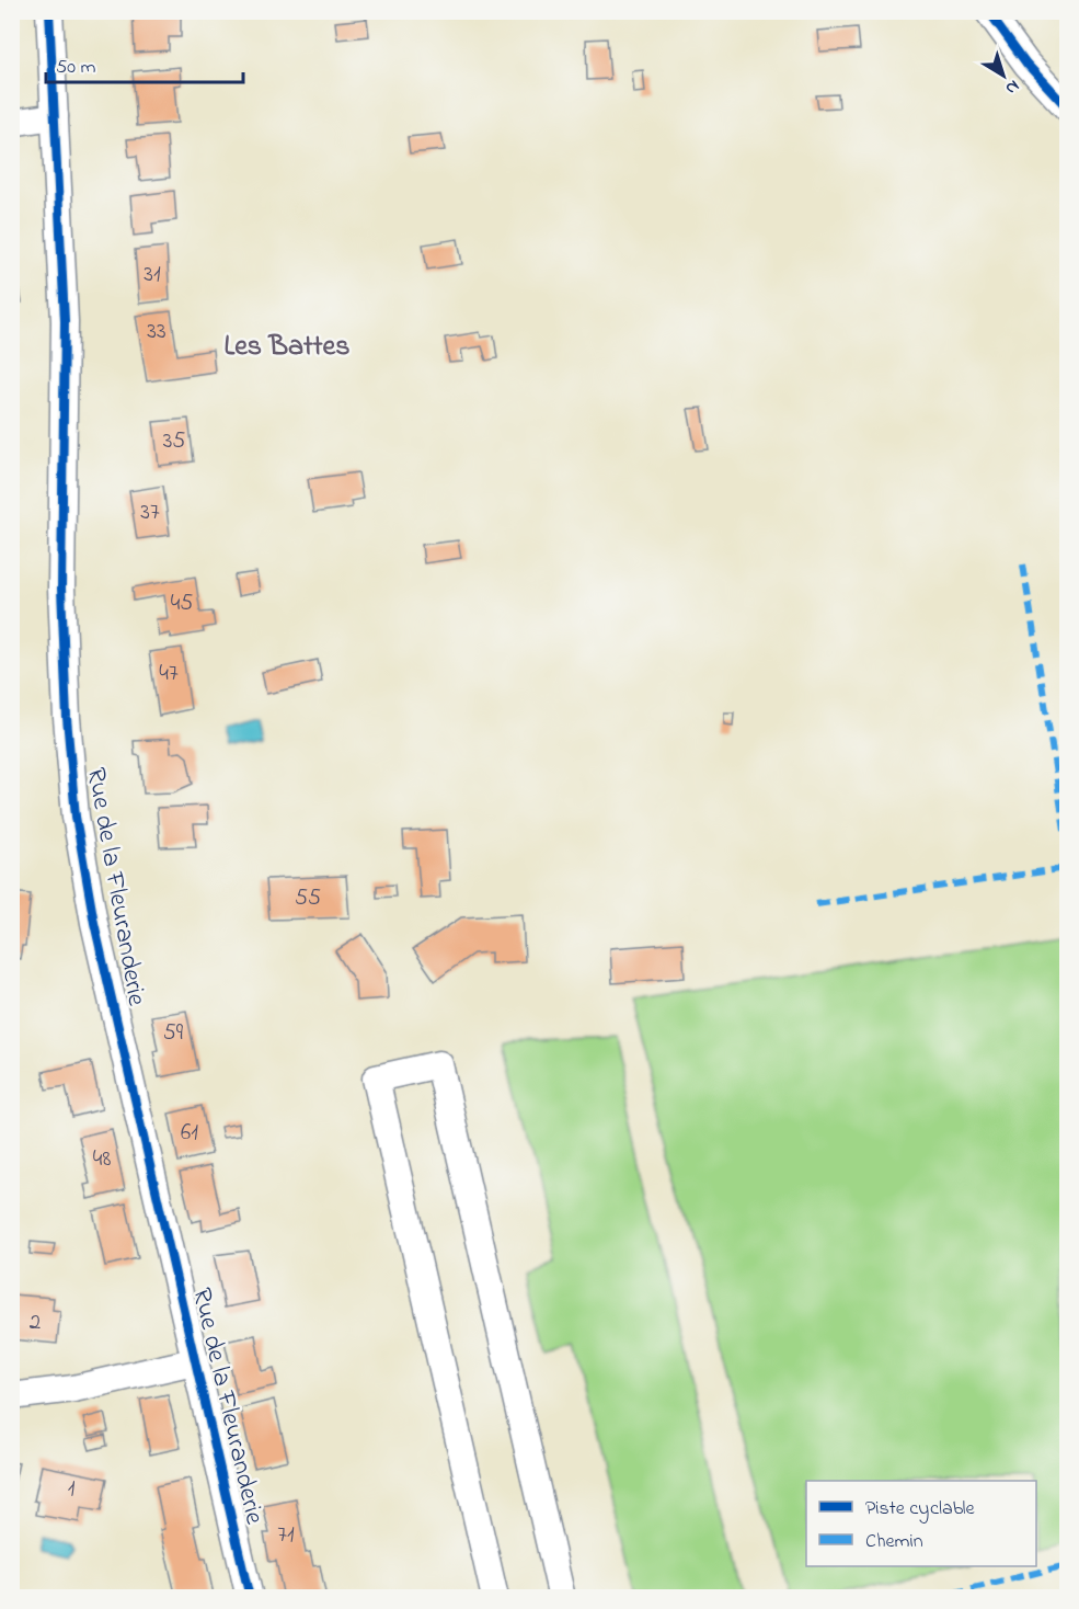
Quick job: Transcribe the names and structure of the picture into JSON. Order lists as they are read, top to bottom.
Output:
{
  "streets": {
    "street": ["Rue de la Fleuranderie"]
  },
  "districts": ["Les Battes"],
  "house_numbers": [
    "31",
    "33",
    "35",
    "37",
    "45",
    "47",
    "55",
    "59",
    "61",
    "48",
    "2",
    "1",
    "71"
  ],
  "legend": ["Piste cyclable", "Chemin"],
  "scale_bar": "50 m",
  "north": "bottom right"
}
